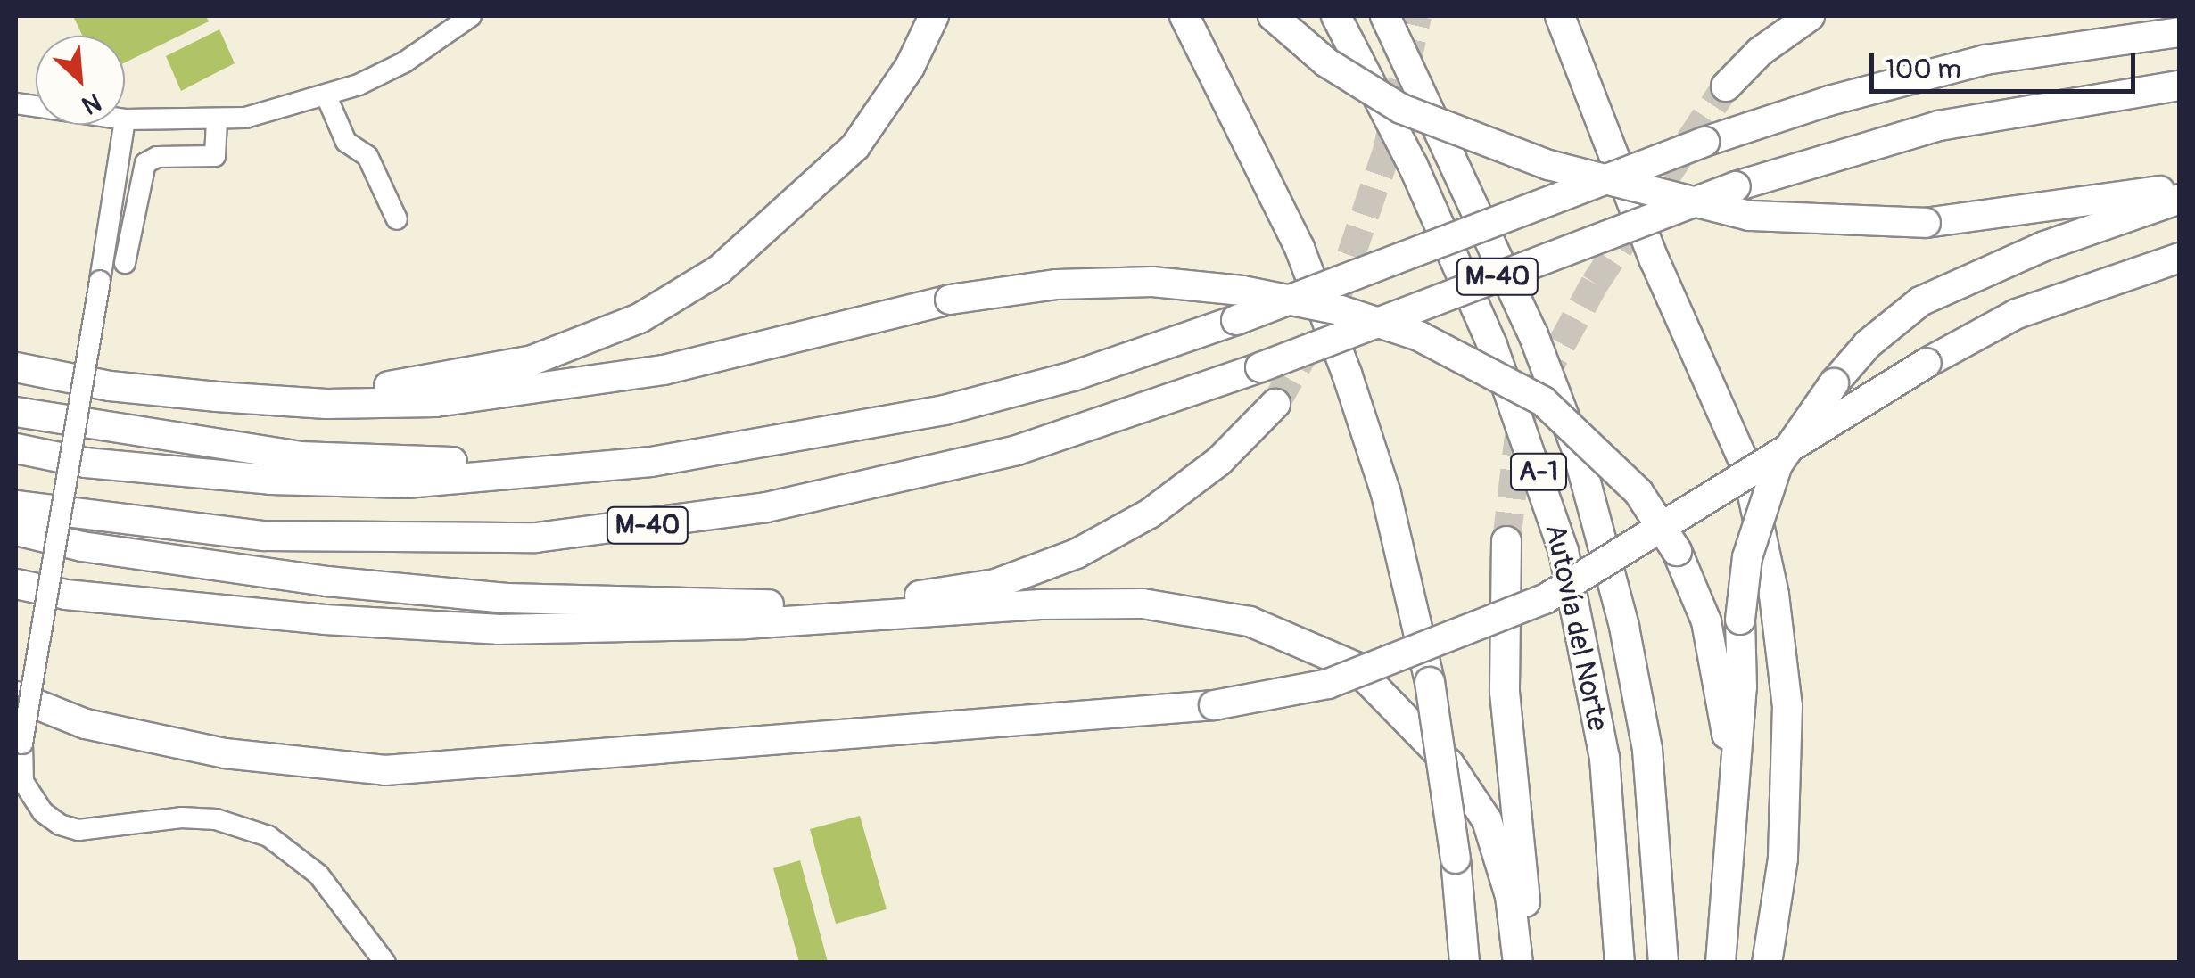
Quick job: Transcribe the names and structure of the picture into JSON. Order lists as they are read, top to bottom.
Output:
{
  "streets": {
    "highway": ["M-40", "A-1", "Autovía del Norte"]
  },
  "scale_bar": "100 m",
  "north": "bottom right"
}
